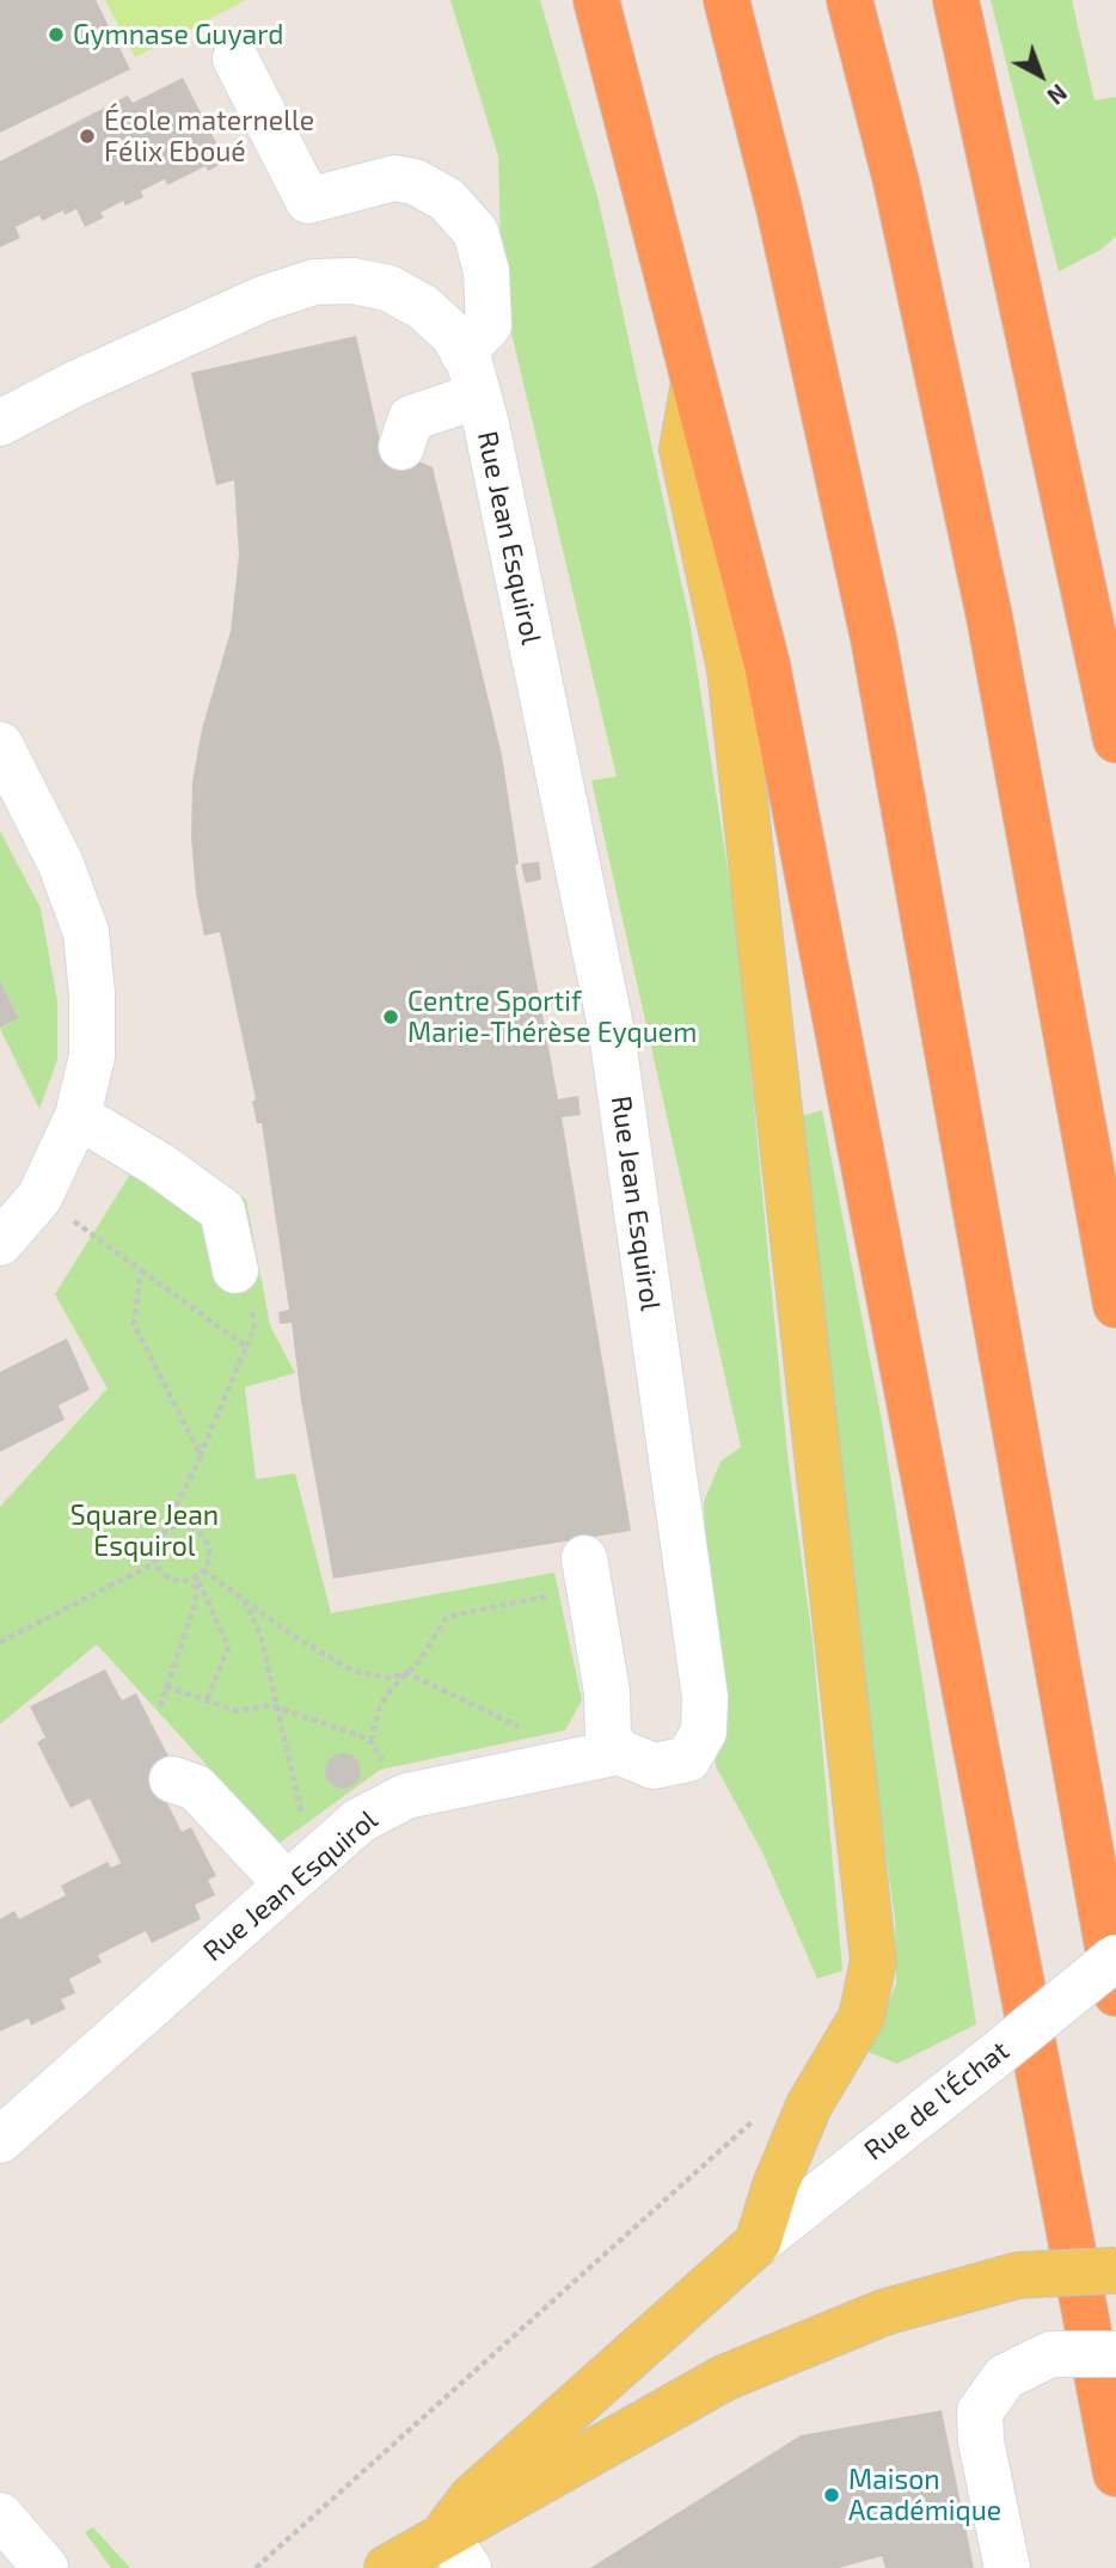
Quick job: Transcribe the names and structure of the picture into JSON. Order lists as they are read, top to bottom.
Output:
{
  "streets": {
    "street": ["Rue Jean Esquirol", "Rue de l'Échat"]
  },
  "parks": ["Square Jean Esquirol"],
  "places": [
    "Gymnase Guyard",
    "École maternelle Félix Eboué",
    "Centre Sportif Marie-Thérèse Eyquem",
    "Maison Académique"
  ],
  "north": "bottom right"
}
